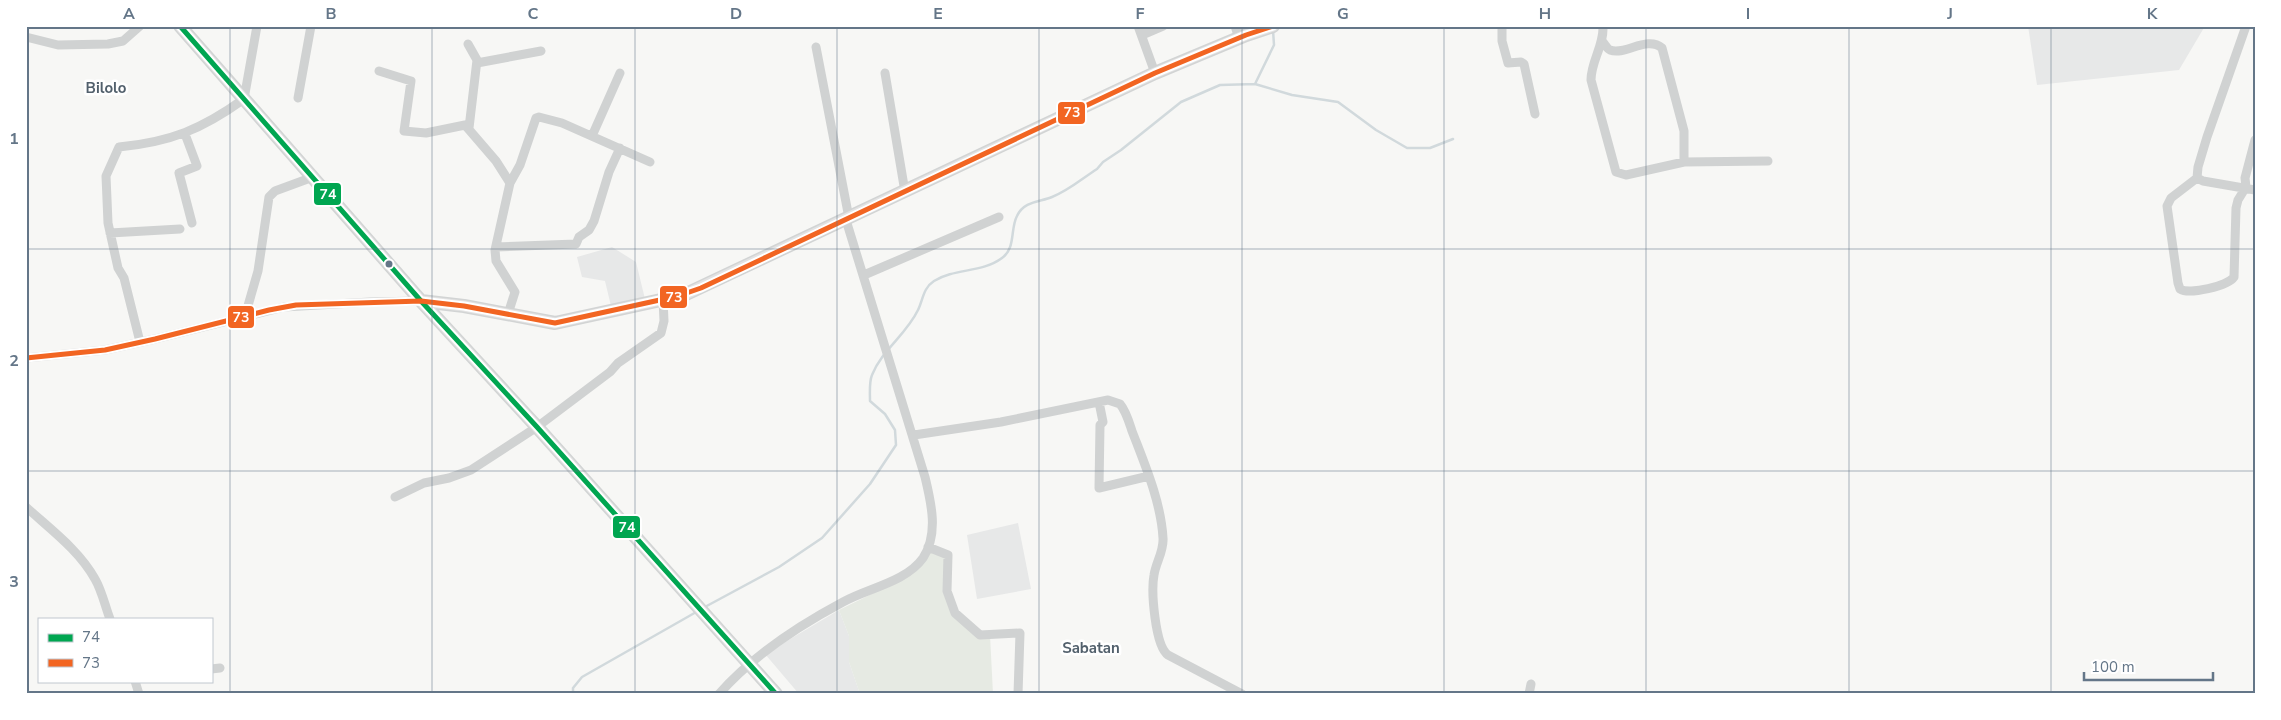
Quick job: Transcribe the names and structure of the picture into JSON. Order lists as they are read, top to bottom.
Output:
{
  "districts": ["Bilolo", "Sabatan"],
  "lines": ["transit line 74", "transit line 73"],
  "legend": ["74", "73"],
  "scale_bar": "100 m",
  "grid": {
    "columns": [
      "A",
      "B",
      "C",
      "D",
      "E",
      "F",
      "G",
      "H",
      "I",
      "J",
      "K"
    ],
    "rows": ["1", "2", "3"]
  }
}
